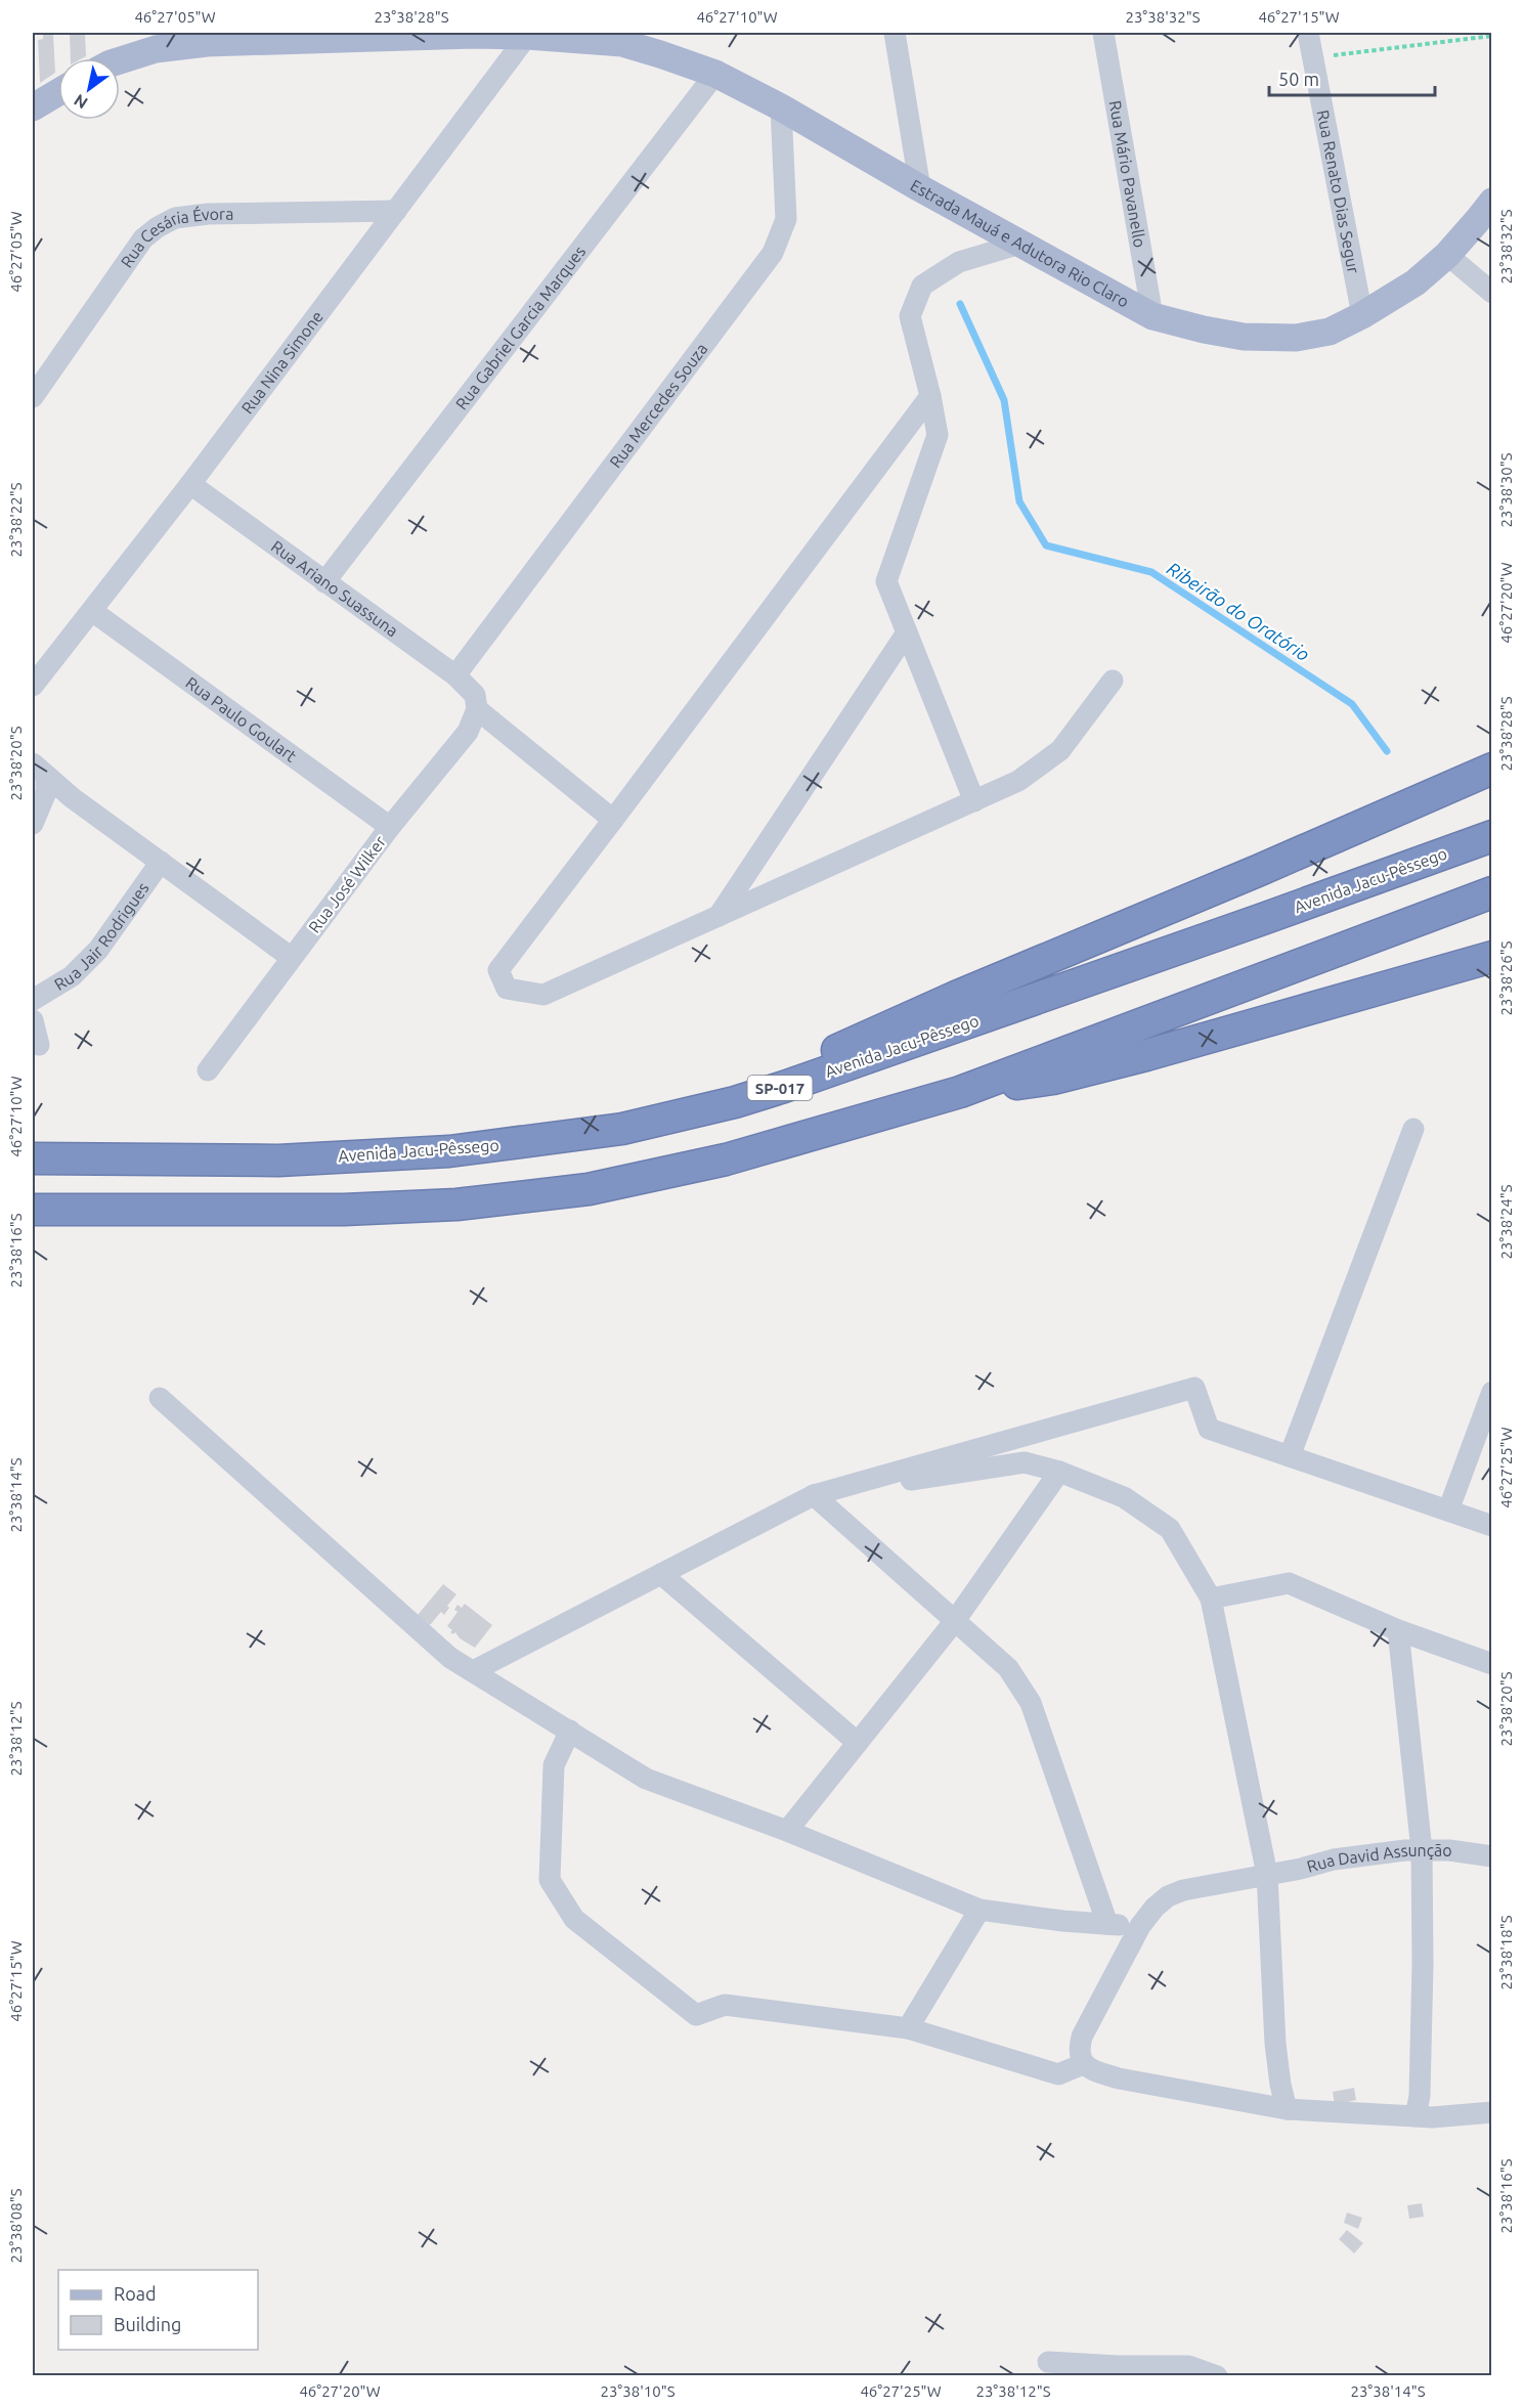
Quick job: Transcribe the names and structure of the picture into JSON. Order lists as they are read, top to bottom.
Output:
{
  "streets": {
    "highway": ["Avenida Jacu-Pêssego", "SP-017"],
    "main road": ["Estrada Mauá e Adutora Rio Claro"],
    "street": [
      "Rua Mário Pavanello",
      "Rua Renato Dias Segur",
      "Rua Cesária Évora",
      "Rua Gabriel Garcia Marques",
      "Rua Nina Simone",
      "Rua Mercedes Souza",
      "Rua Ariano Suassuna",
      "Rua Paulo Goulart",
      "Rua José Wilker",
      "Rua Jair Rodrigues",
      "Rua David Assunção"
    ]
  },
  "crossings": [
    ["Rua Mário Pavanello", "Estrada Mauá e Adutora Rio Claro"],
    ["Rua Renato Dias Segur", "Estrada Mauá e Adutora Rio Claro"],
    ["Rua Cesária Évora", "Rua Nina Simone"],
    ["Estrada Mauá e Adutora Rio Claro", "Rua Gabriel Garcia Marques"],
    ["Estrada Mauá e Adutora Rio Claro", "Rua Nina Simone"],
    ["Estrada Mauá e Adutora Rio Claro", "Rua Mercedes Souza"],
    ["Rua Gabriel Garcia Marques", "Rua Ariano Suassuna"],
    ["Rua Nina Simone", "Rua Ariano Suassuna"],
    ["Rua Nina Simone", "Rua Paulo Goulart"],
    ["Rua Mercedes Souza", "Rua Ariano Suassuna"],
    ["Rua Ariano Suassuna", "Rua José Wilker"],
    ["Rua Paulo Goulart", "Rua José Wilker"]
  ],
  "water": ["Ribeirão do Oratório"],
  "legend": ["Road", "Building"],
  "scale_bar": "50 m",
  "north": "bottom left",
  "coordinates": [
    "46°27'05\"W",
    "23°38'28\"S",
    "46°27'10\"W",
    "23°38'32\"S",
    "46°27'15\"W",
    "23°38'30\"S",
    "23°38'22\"S",
    "46°27'20\"W",
    "23°38'20\"S",
    "23°38'26\"S",
    "23°38'24\"S",
    "23°38'16\"S",
    "46°27'25\"W",
    "23°38'14\"S",
    "23°38'12\"S",
    "23°38'18\"S",
    "23°38'08\"S",
    "23°38'10\"S"
  ]
}
